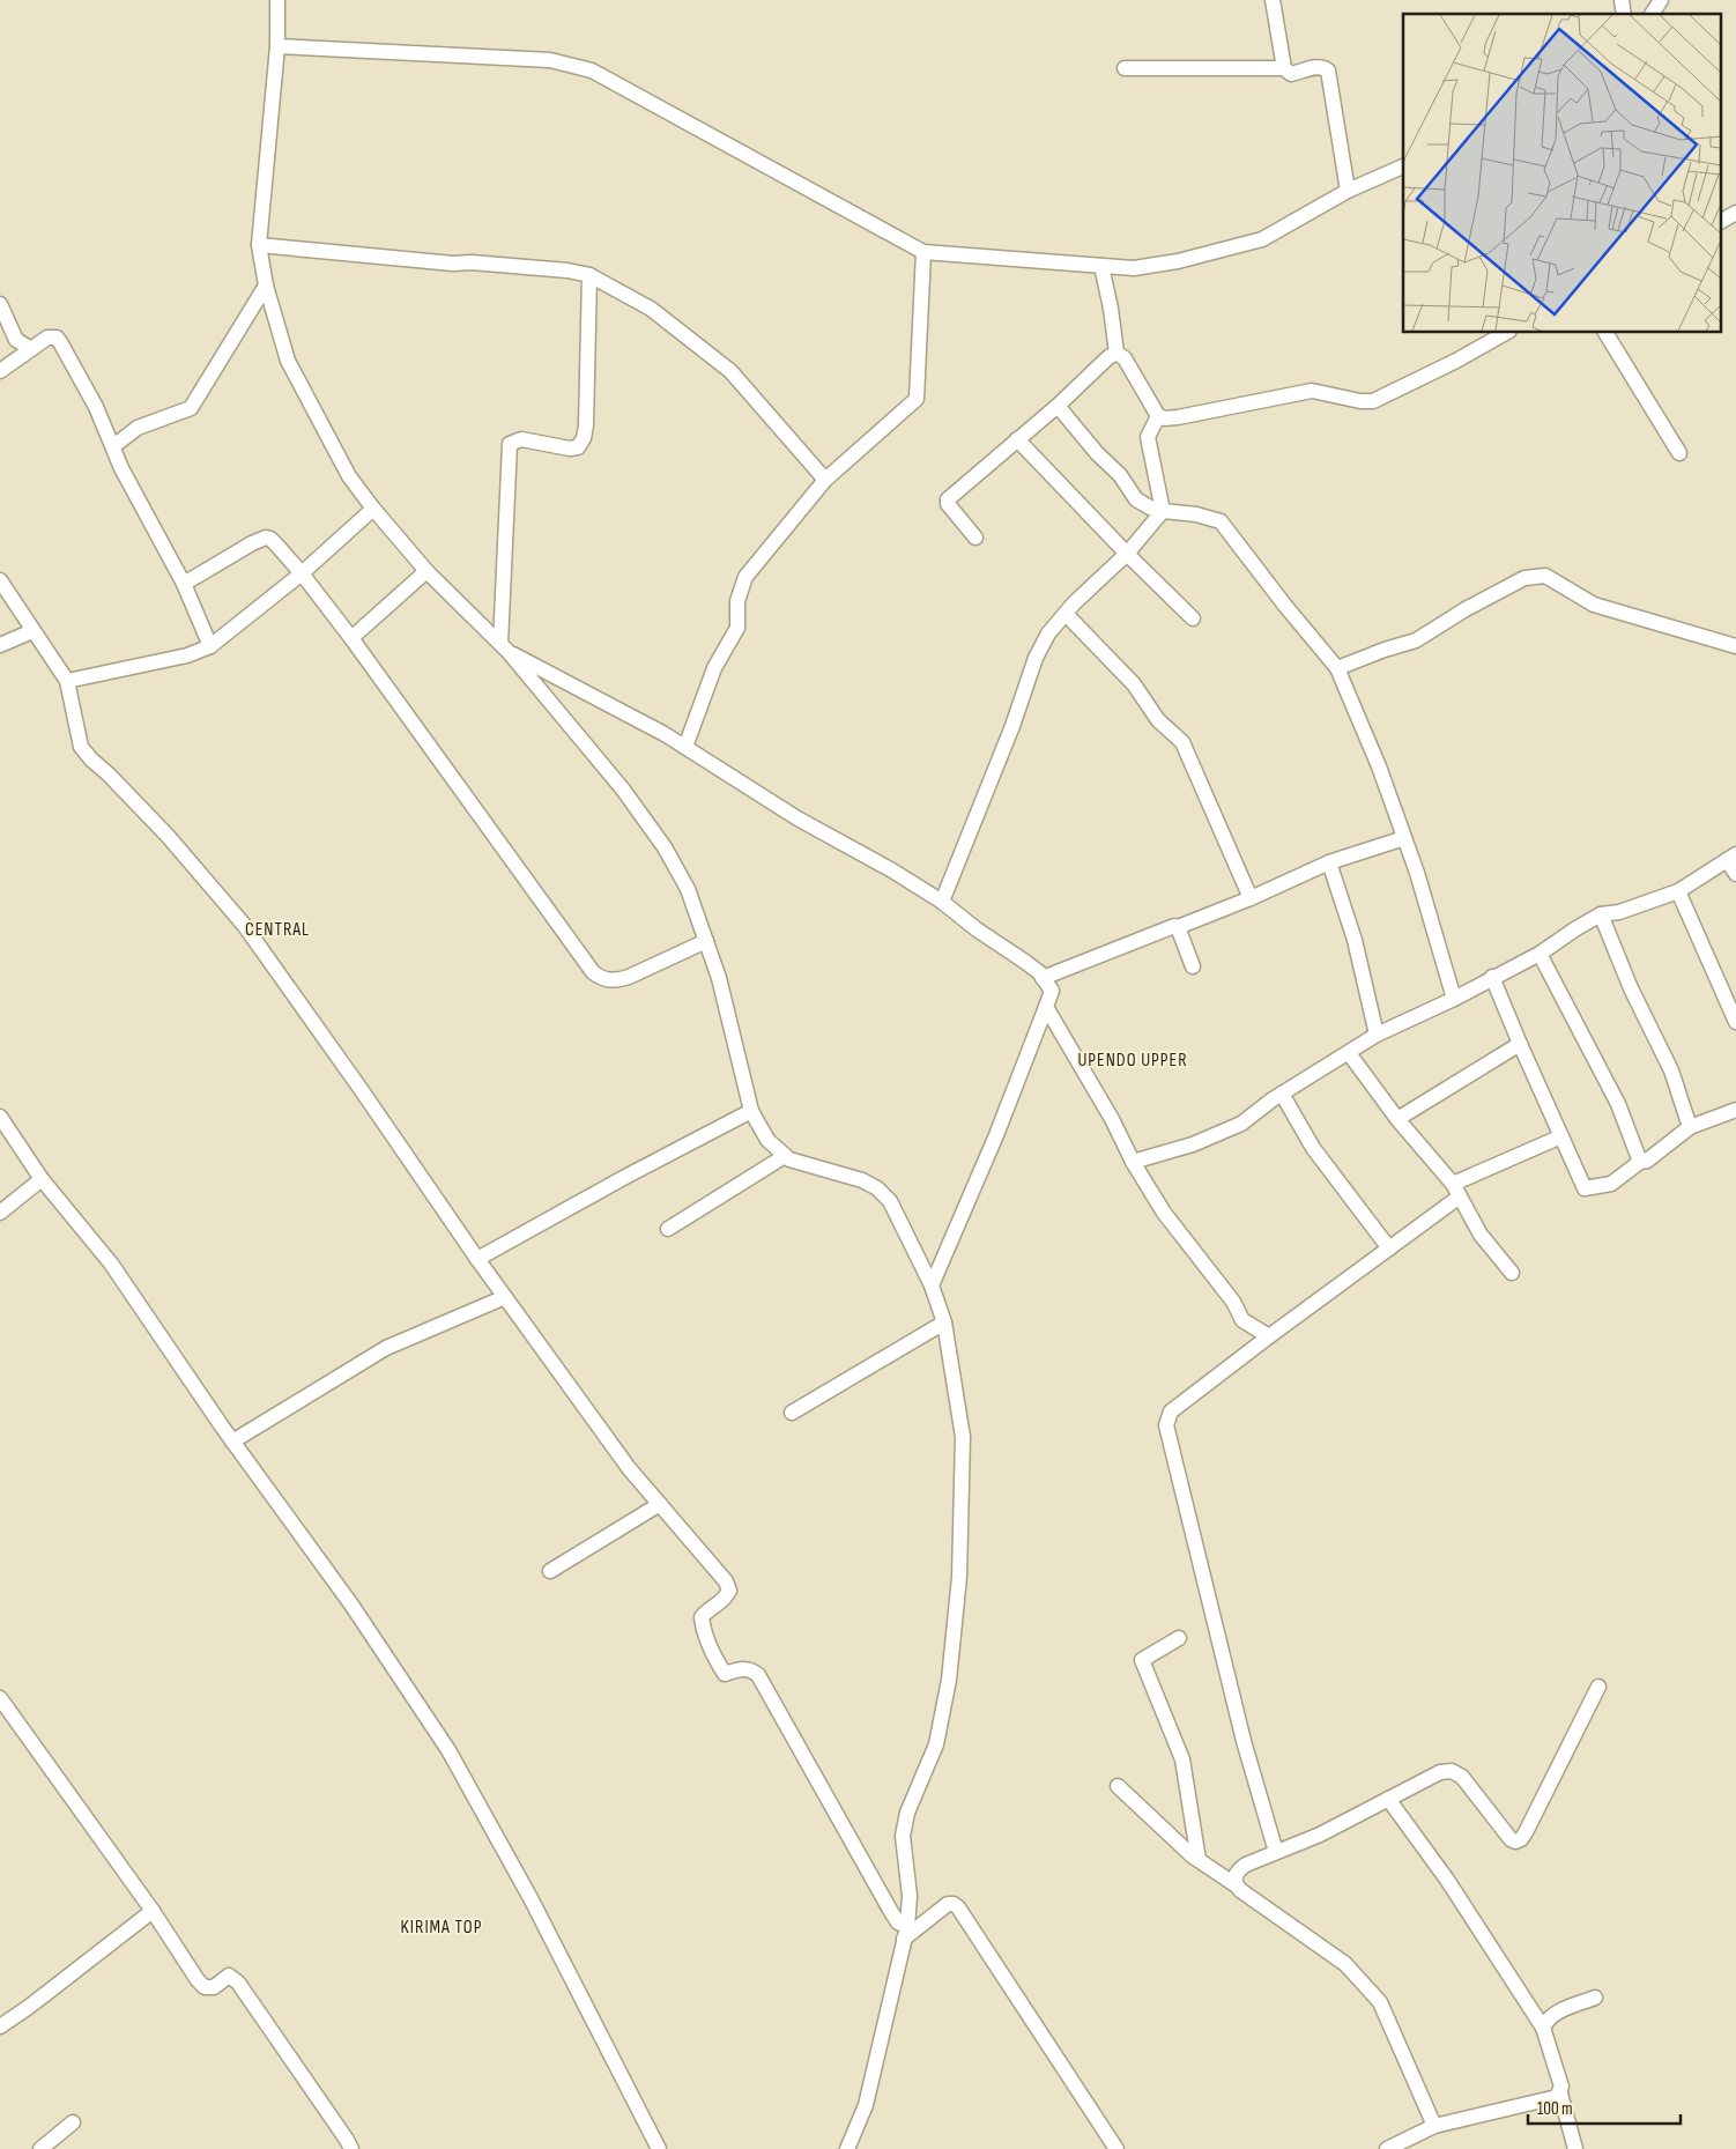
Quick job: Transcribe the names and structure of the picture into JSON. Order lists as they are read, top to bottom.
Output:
{
  "districts": ["CENTRAL", "UPENDO UPPER", "KIRIMA TOP"],
  "scale_bar": "100 m"
}
